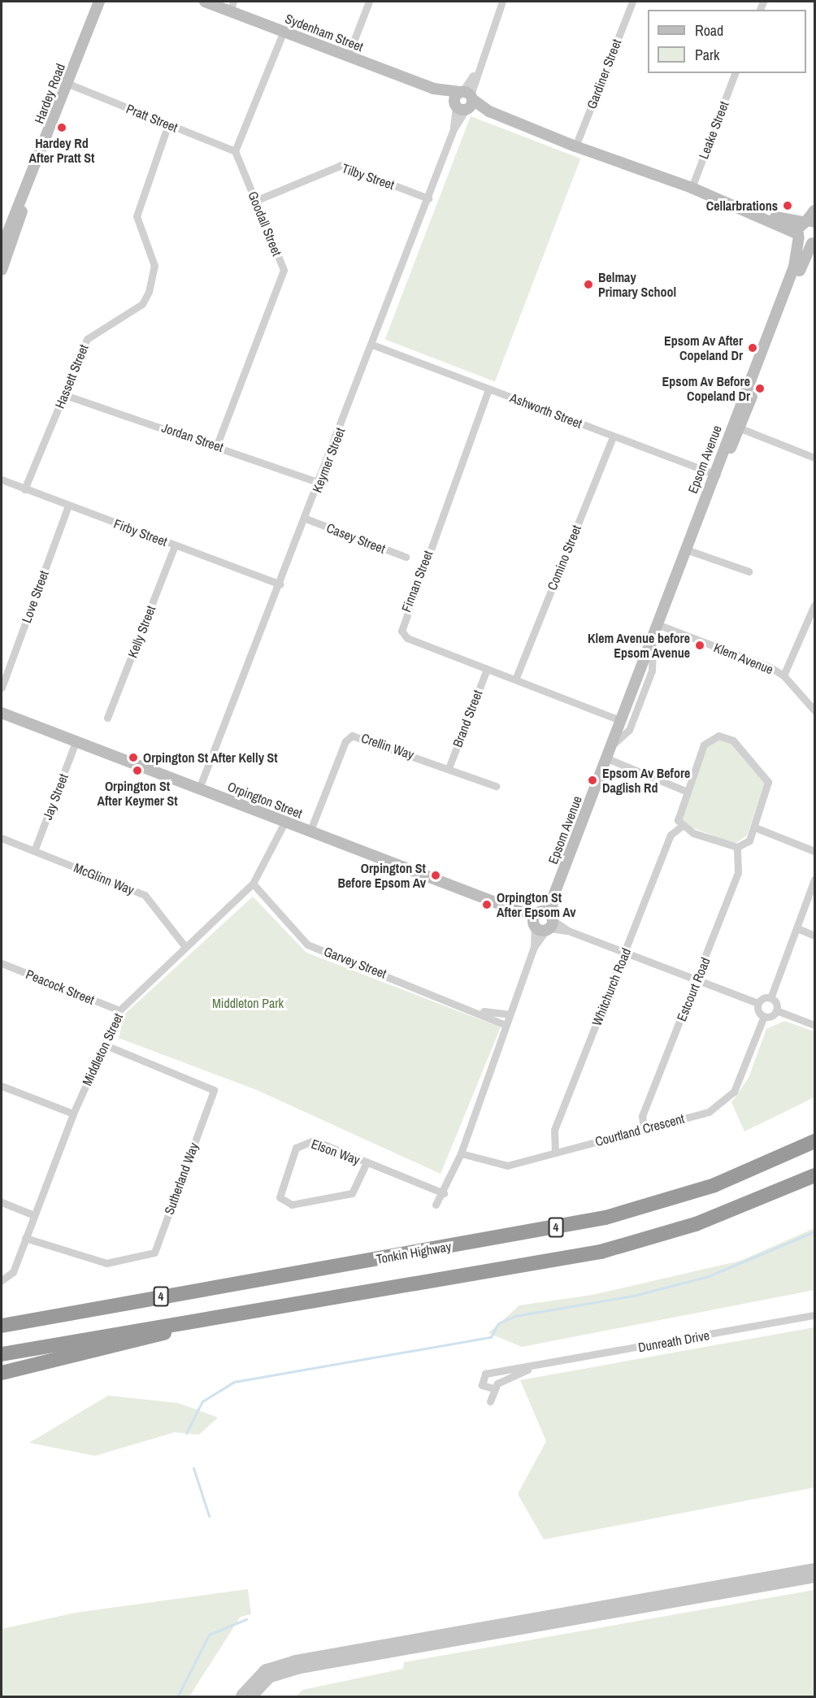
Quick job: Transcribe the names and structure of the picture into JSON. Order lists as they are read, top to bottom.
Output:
{
  "streets": {
    "highway": ["4", "Tonkin Highway"],
    "street": [
      "Sydenham Street",
      "Gardiner Street",
      "Hardey Road",
      "Pratt Street",
      "Leake Street",
      "Tilby Street",
      "Goodall Street",
      "Hassett Street",
      "Ashworth Street",
      "Jordan Street",
      "Epsom Avenue",
      "Keymer Street",
      "Firby Street",
      "Casey Street",
      "Comino Street",
      "Finnan Street",
      "Love Street",
      "Kelly Street",
      "Klem Avenue",
      "Brand Street",
      "Crellin Way",
      "Jay Street",
      "Orpington Street",
      "McGlinn Way",
      "Garvey Street",
      "Peacock Street",
      "Whitchurch Road",
      "Estcourt Road",
      "Middleton Street",
      "Courtland Crescent",
      "Elson Way",
      "Sutherland Way",
      "Dunreath Drive"
    ]
  },
  "crossings": [
    ["Sydenham Street", "Gardiner Street"],
    ["Sydenham Street", "Leake Street"],
    ["Sydenham Street", "Epsom Avenue"],
    ["Sydenham Street", "Keymer Street"],
    ["Hardey Road", "Pratt Street"],
    ["Pratt Street", "Goodall Street"],
    ["Pratt Street", "Hassett Street"],
    ["Tilby Street", "Goodall Street"],
    ["Tilby Street", "Keymer Street"],
    ["Goodall Street", "Jordan Street"],
    ["Hassett Street", "Jordan Street"],
    ["Hassett Street", "Firby Street"],
    ["Ashworth Street", "Epsom Avenue"],
    ["Ashworth Street", "Keymer Street"],
    ["Ashworth Street", "Comino Street"],
    ["Ashworth Street", "Finnan Street"],
    ["Jordan Street", "Keymer Street"],
    ["Epsom Avenue", "Finnan Street"],
    ["Epsom Avenue", "Klem Avenue"],
    ["Epsom Avenue", "Orpington Street"],
    ["Keymer Street", "Firby Street"],
    ["Keymer Street", "Casey Street"],
    ["Keymer Street", "Orpington Street"],
    ["Firby Street", "Love Street"],
    ["Firby Street", "Kelly Street"],
    ["Comino Street", "Finnan Street"],
    ["Finnan Street", "Brand Street"],
    ["Brand Street", "Crellin Way"],
    ["Crellin Way", "Orpington Street"],
    ["Jay Street", "Orpington Street"],
    ["Jay Street", "McGlinn Way"],
    ["Orpington Street", "Middleton Street"],
    ["McGlinn Way", "Middleton Street"],
    ["Garvey Street", "Middleton Street"],
    ["Peacock Street", "Middleton Street"],
    ["Whitchurch Road", "Estcourt Road"],
    ["Whitchurch Road", "Courtland Crescent"],
    ["Estcourt Road", "Courtland Crescent"],
    ["Middleton Street", "Sutherland Way"]
  ],
  "parks": ["Middleton Park"],
  "places": [
    "Hardey Rd After Pratt St",
    "Cellarbrations",
    "Belmay Primary School",
    "Epsom Av After Copeland Dr",
    "Epsom Av Before Copeland Dr",
    "Klem Avenue before Epsom Avenue",
    "Orpington St After Kelly St",
    "Orpington St After Keymer St",
    "Epsom Av Before Daglish Rd",
    "Orpington St Before Epsom Av",
    "Orpington St After Epsom Av"
  ],
  "legend": ["Road", "Park"]
}
